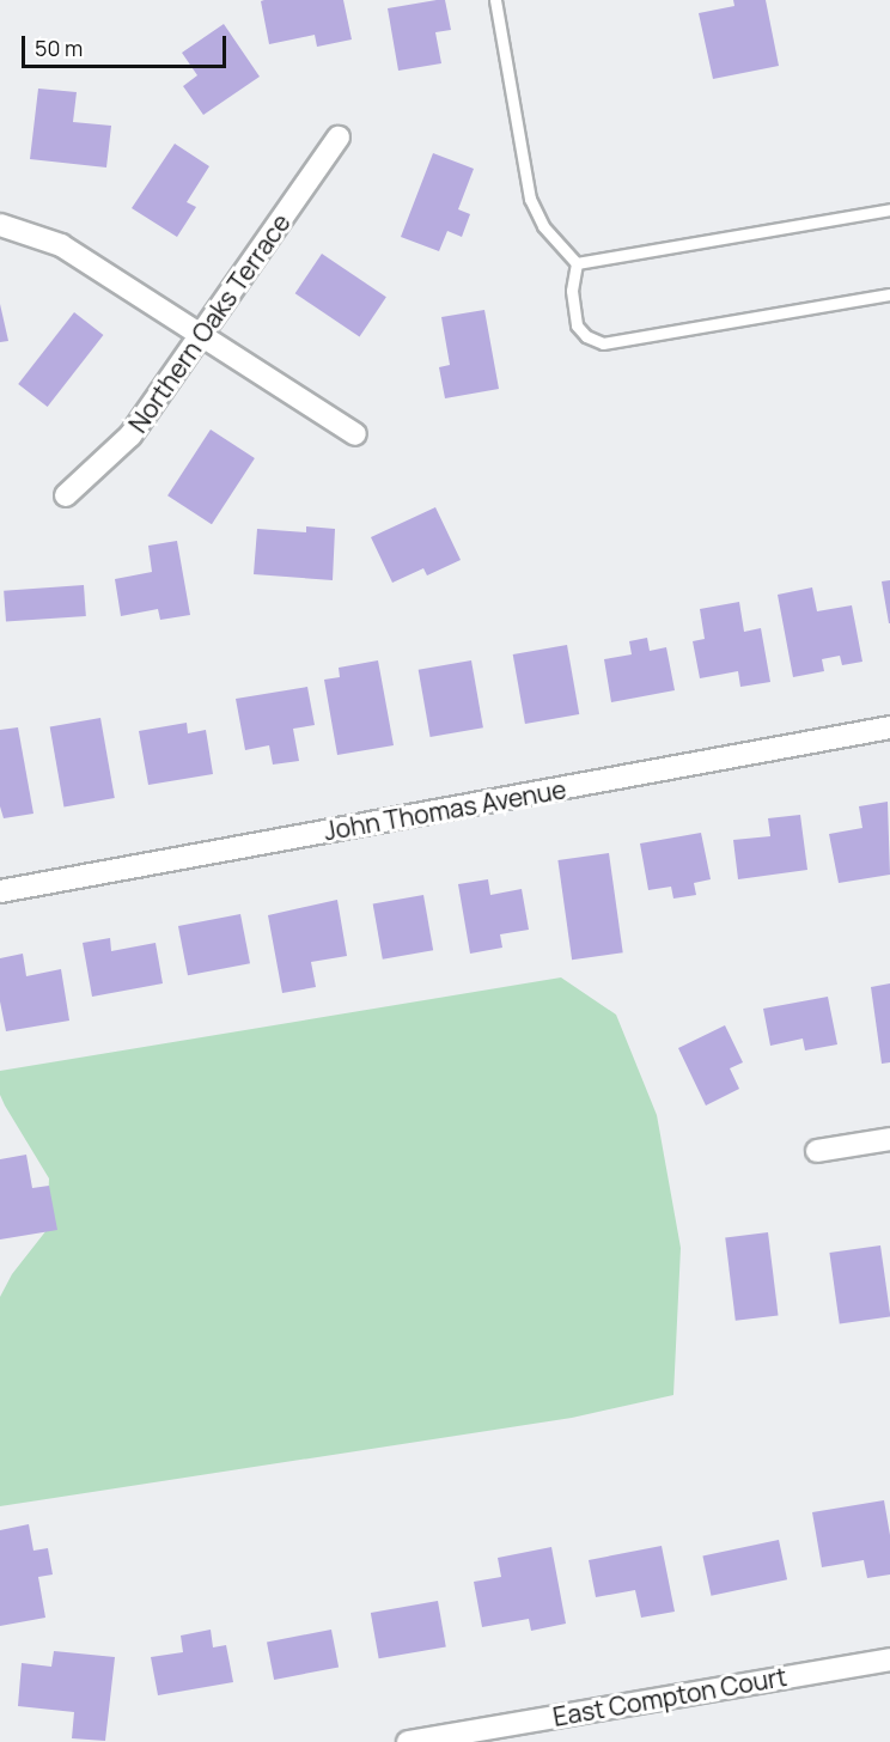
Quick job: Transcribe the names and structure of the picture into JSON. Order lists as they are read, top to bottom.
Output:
{
  "streets": {
    "street": ["Northern Oaks Terrace", "John Thomas Avenue", "East Compton Court"]
  },
  "scale_bar": "50 m"
}
